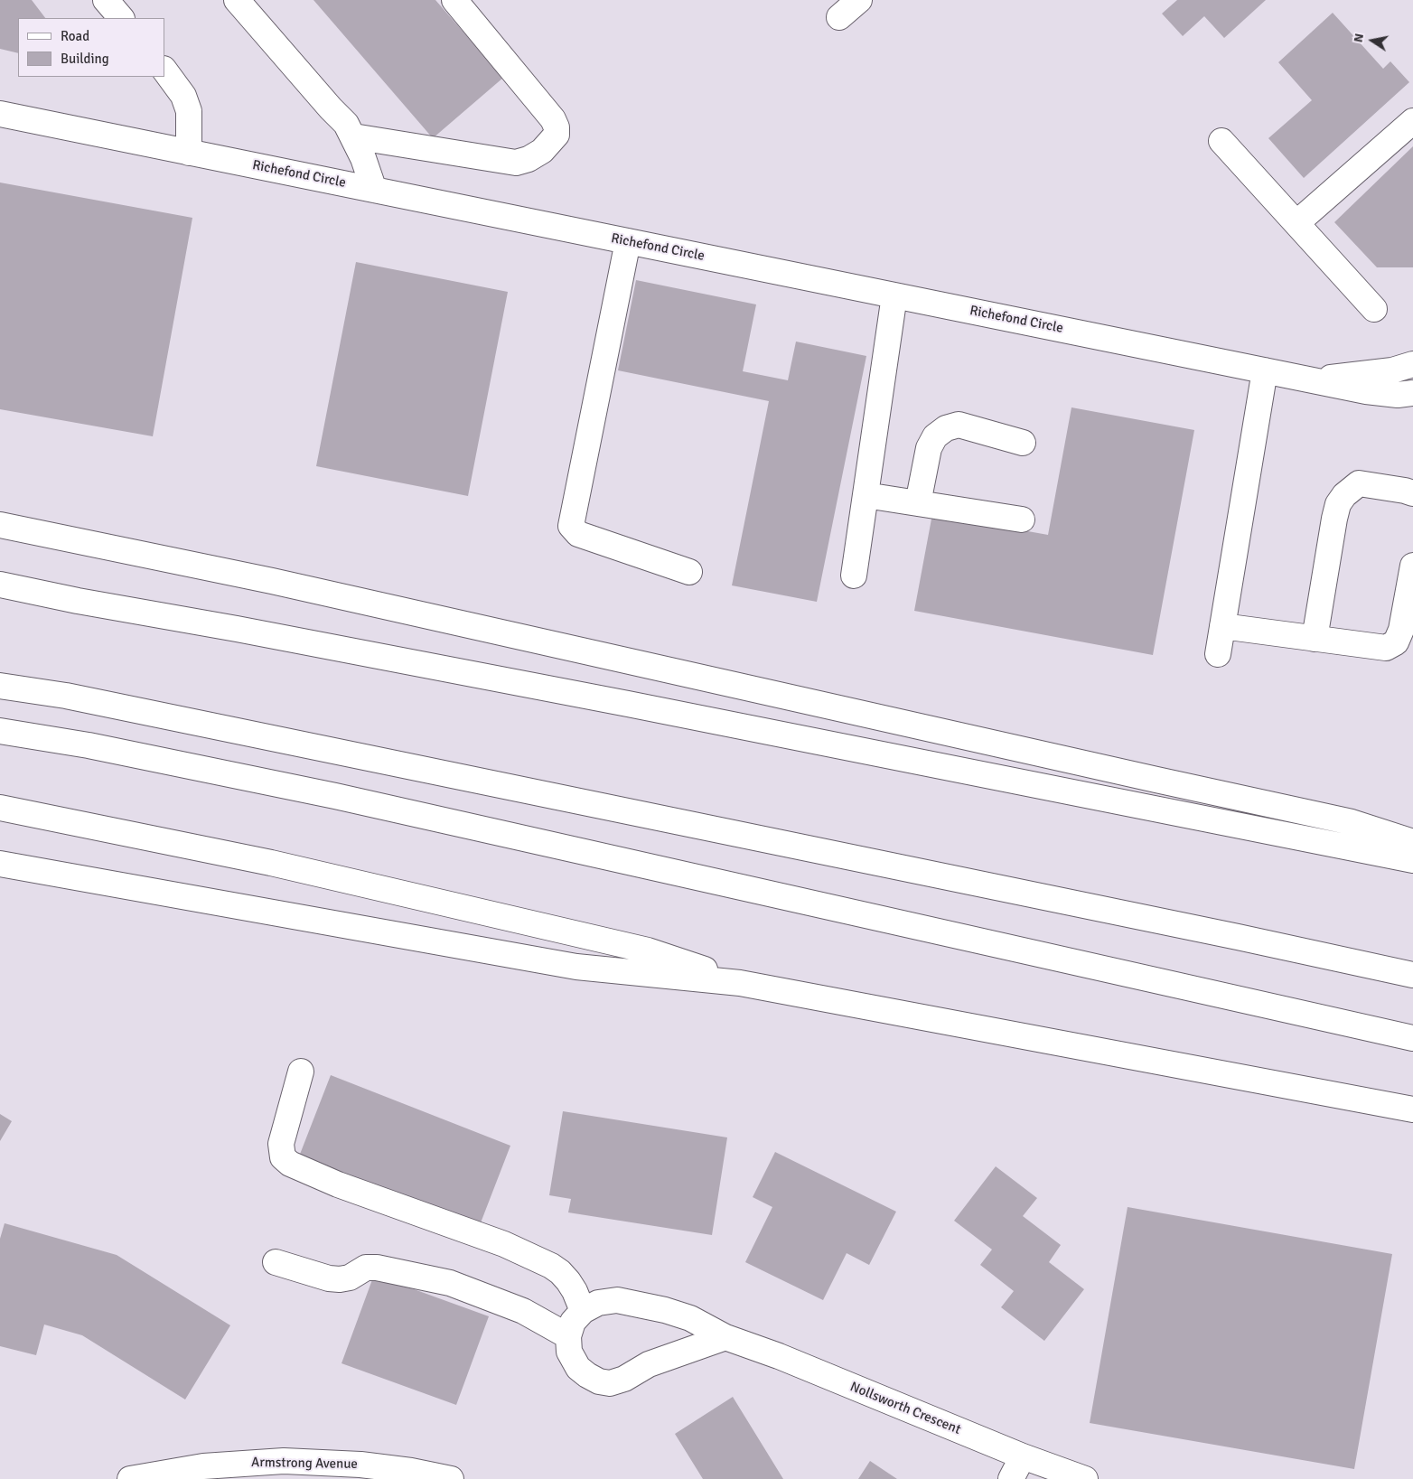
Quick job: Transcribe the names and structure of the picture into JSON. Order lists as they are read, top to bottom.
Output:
{
  "streets": {
    "main road": ["Richefond Circle", "Nollsworth Crescent", "Armstrong Avenue"]
  },
  "legend": ["Road", "Building"],
  "north": "left"
}
